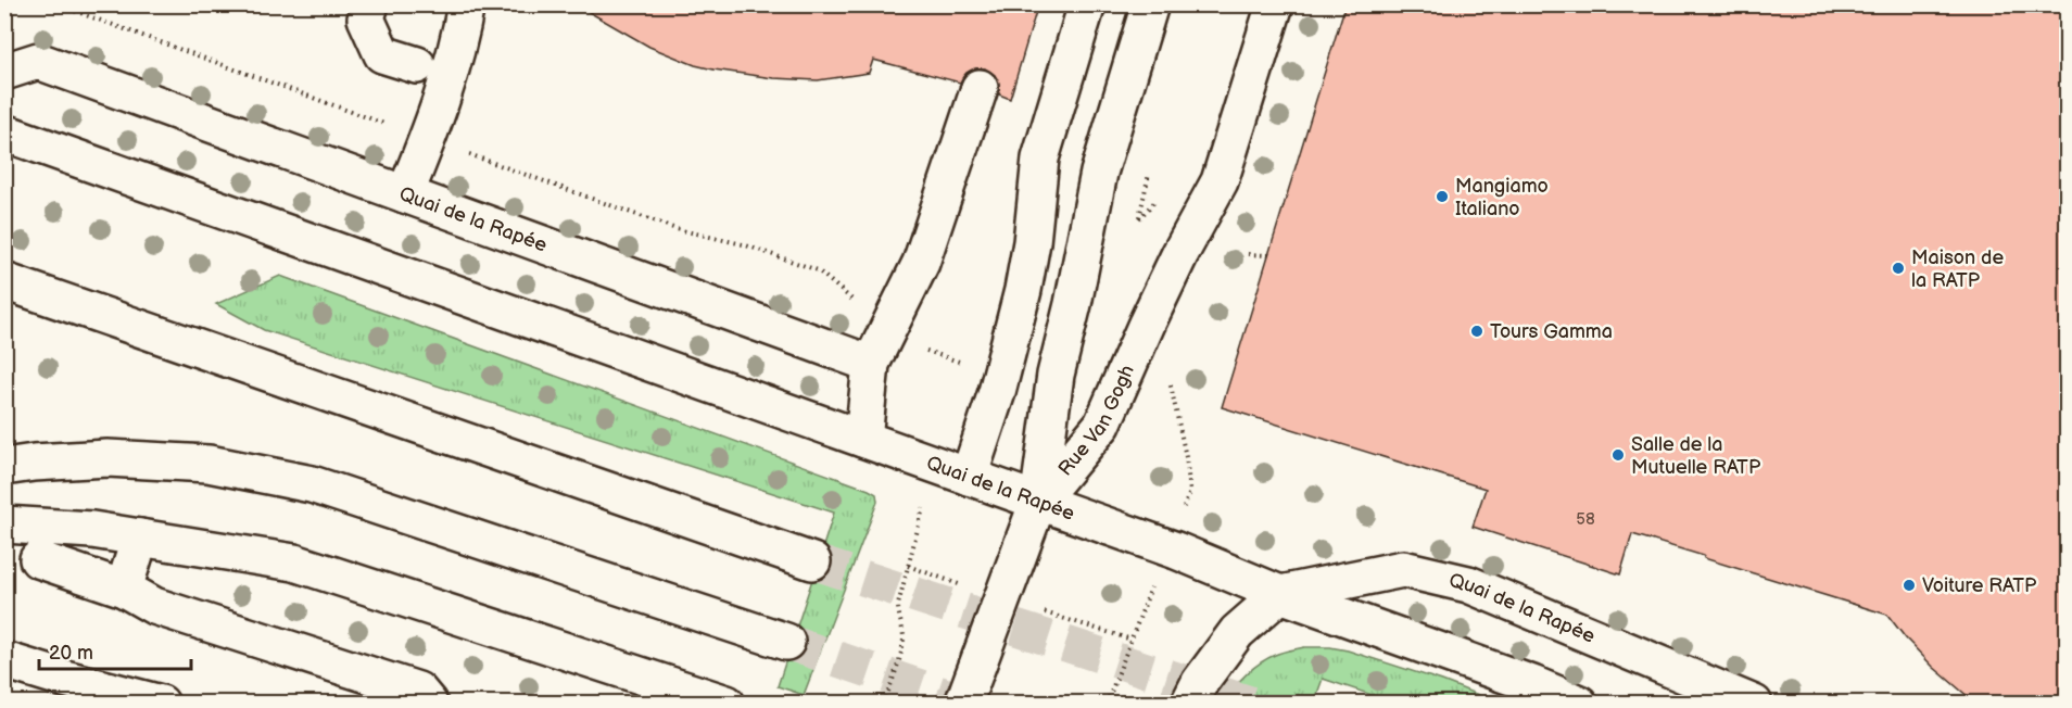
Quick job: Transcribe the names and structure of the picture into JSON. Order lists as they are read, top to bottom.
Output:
{
  "streets": {
    "main road": ["Quai de la Rapée", "Rue Van Gogh"]
  },
  "crossings": [
    ["Quai de la Rapée", "Rue Van Gogh"]
  ],
  "places": [
    "Mangiamo Italiano",
    "Maison de la RATP",
    "Tours Gamma",
    "Salle de la Mutuelle RATP",
    "Voiture RATP"
  ],
  "house_numbers": ["58"],
  "scale_bar": "20 m"
}
